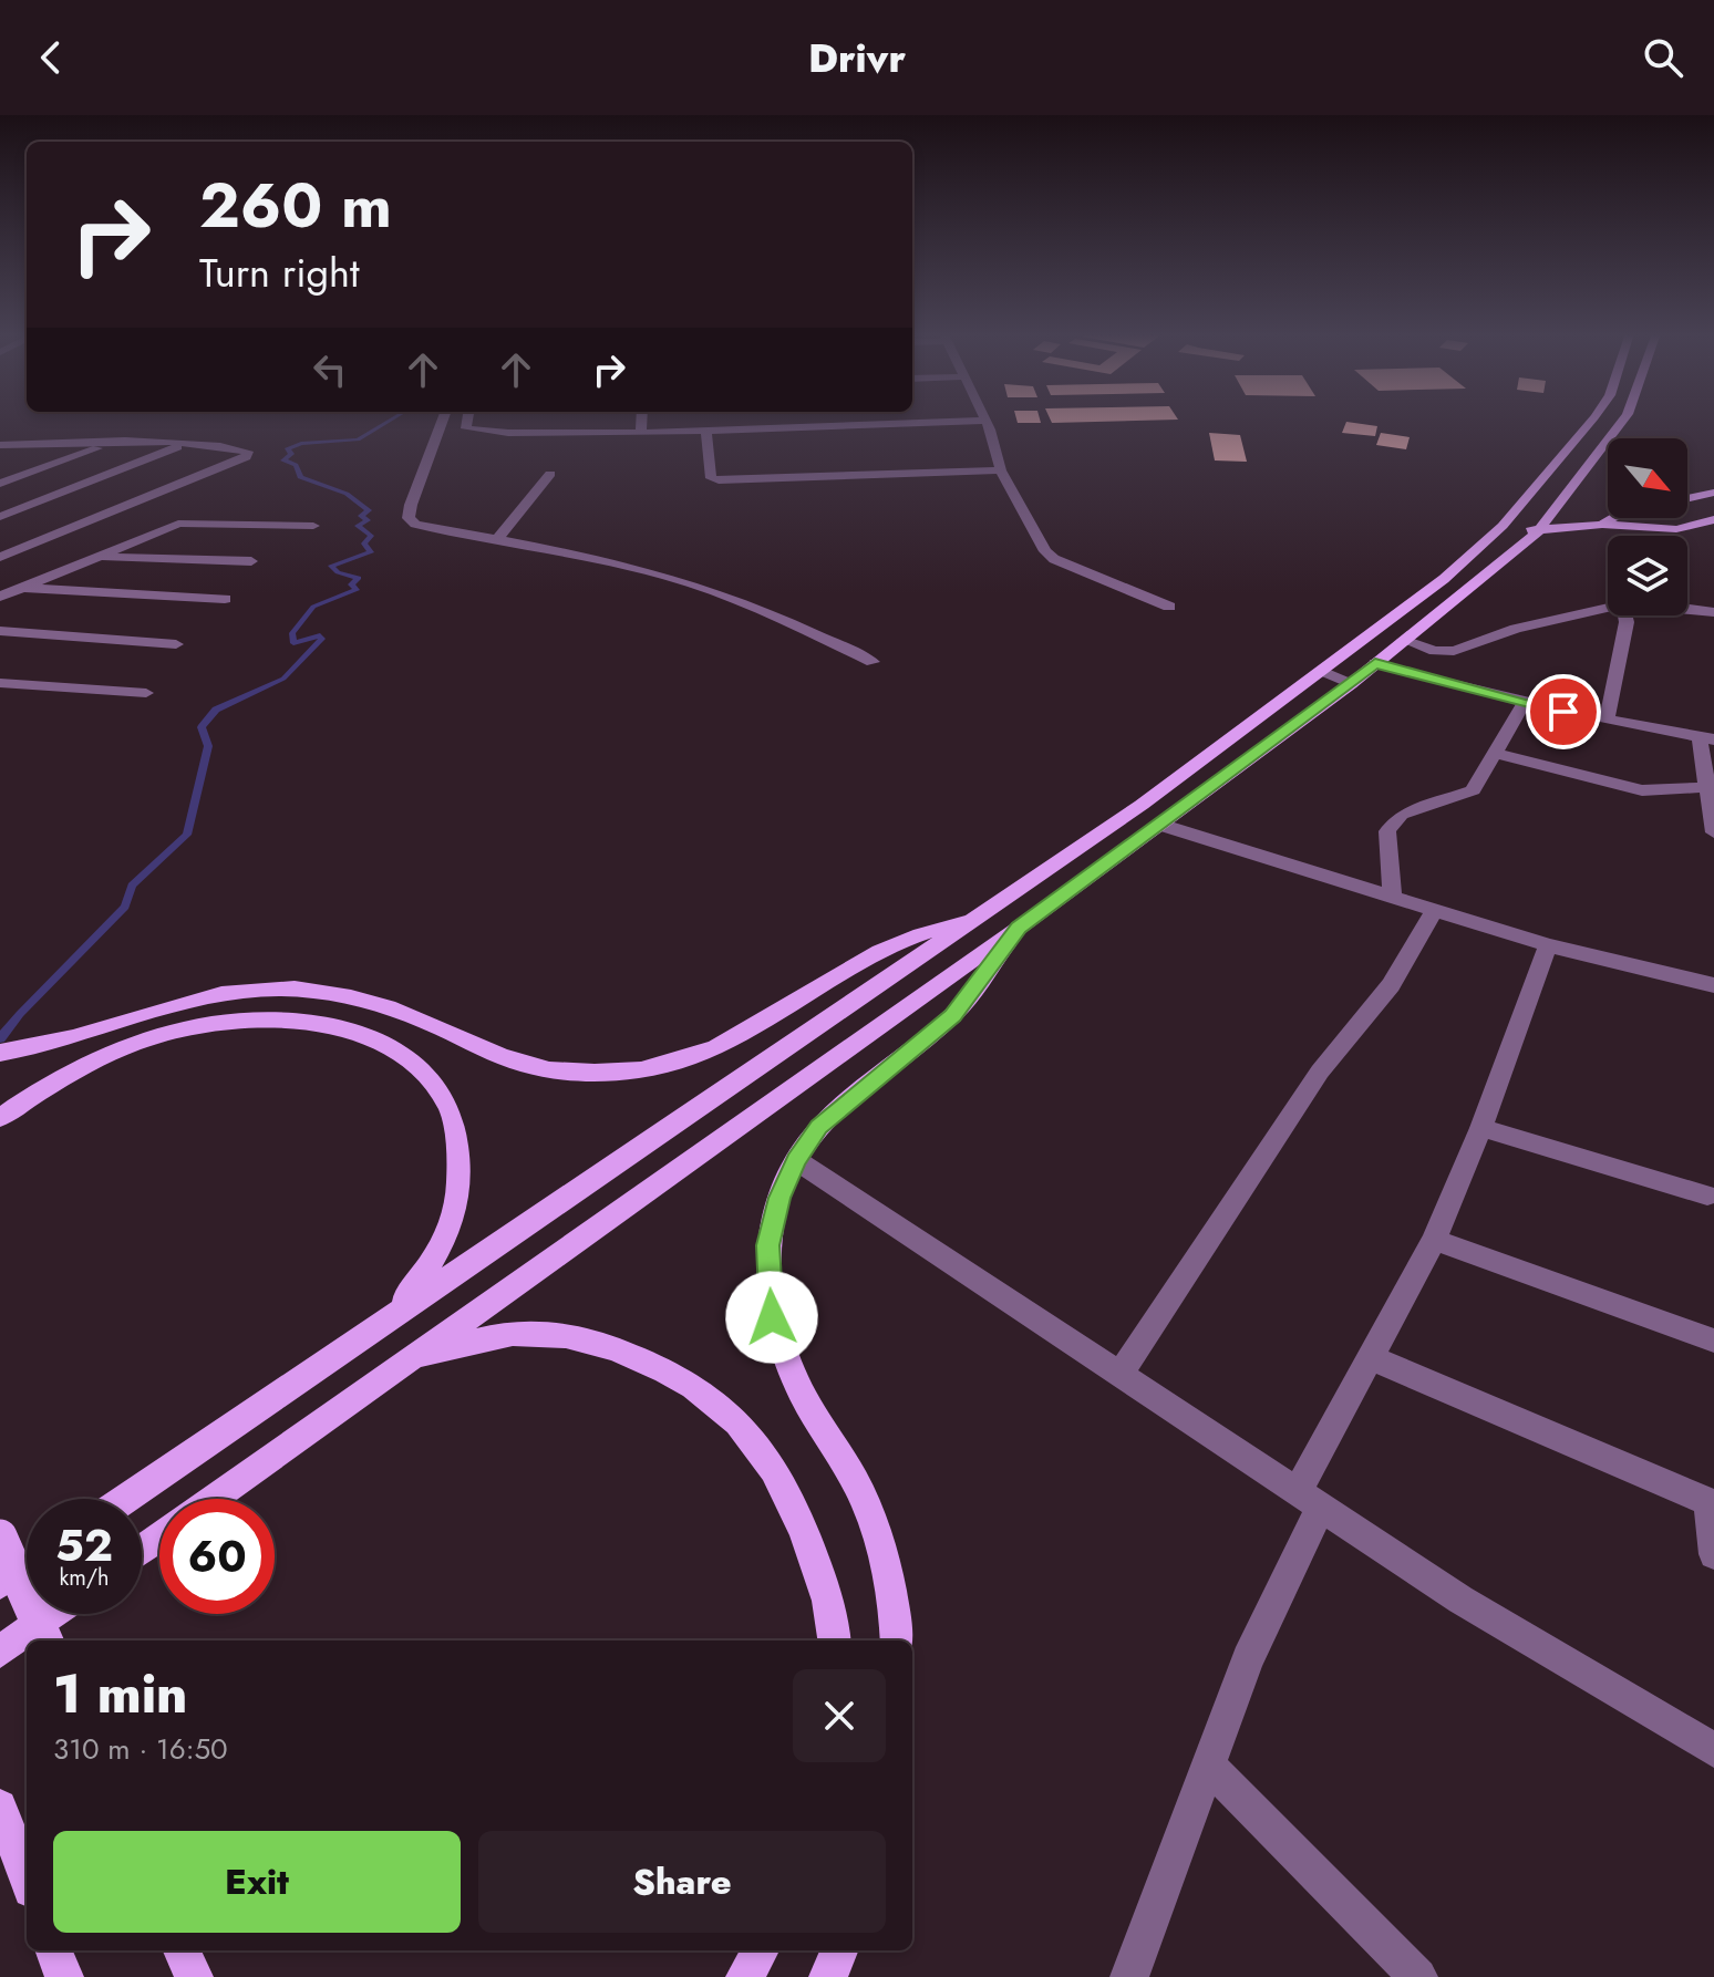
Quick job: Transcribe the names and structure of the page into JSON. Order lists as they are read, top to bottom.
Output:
{
  "north": "bottom right",
  "page": {
    "header": "Drivr",
    "turn": ["260 m", "Turn right"],
    "speed": "52 km/h",
    "limit": "60",
    "heading": ["1 min", "310 m · 16:50"],
    "buttons": ["Exit", "Share"]
  }
}
